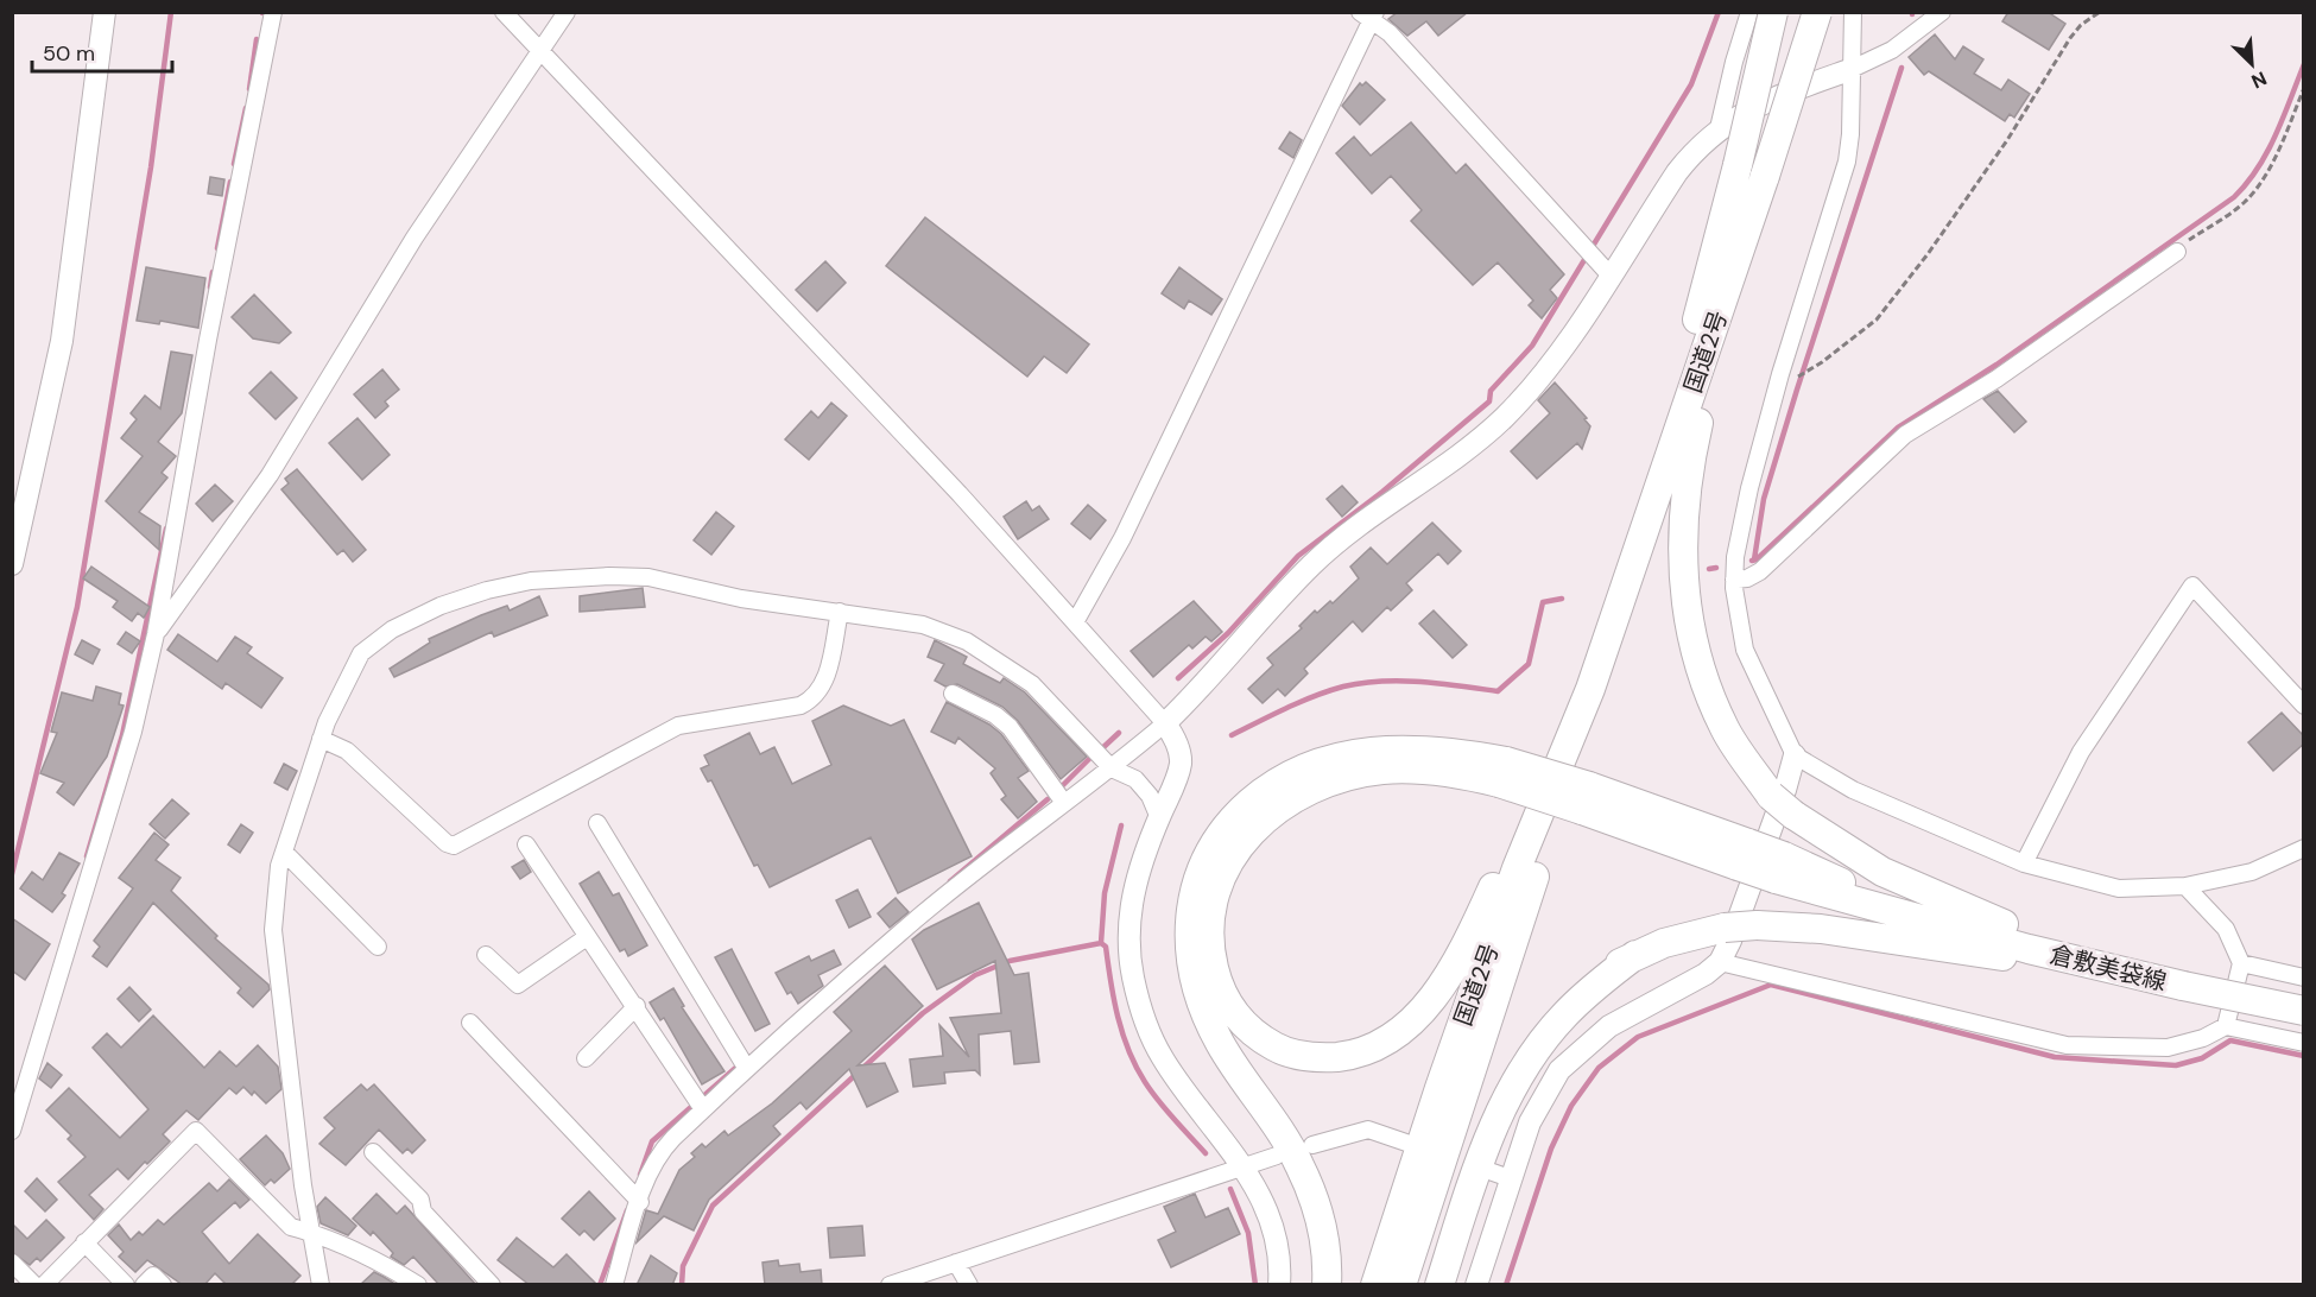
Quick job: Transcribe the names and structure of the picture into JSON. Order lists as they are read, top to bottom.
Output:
{
  "streets": {
    "highway": ["国道2号", "倉敷美袋線"]
  },
  "scale_bar": "50 m",
  "north": "bottom right"
}
